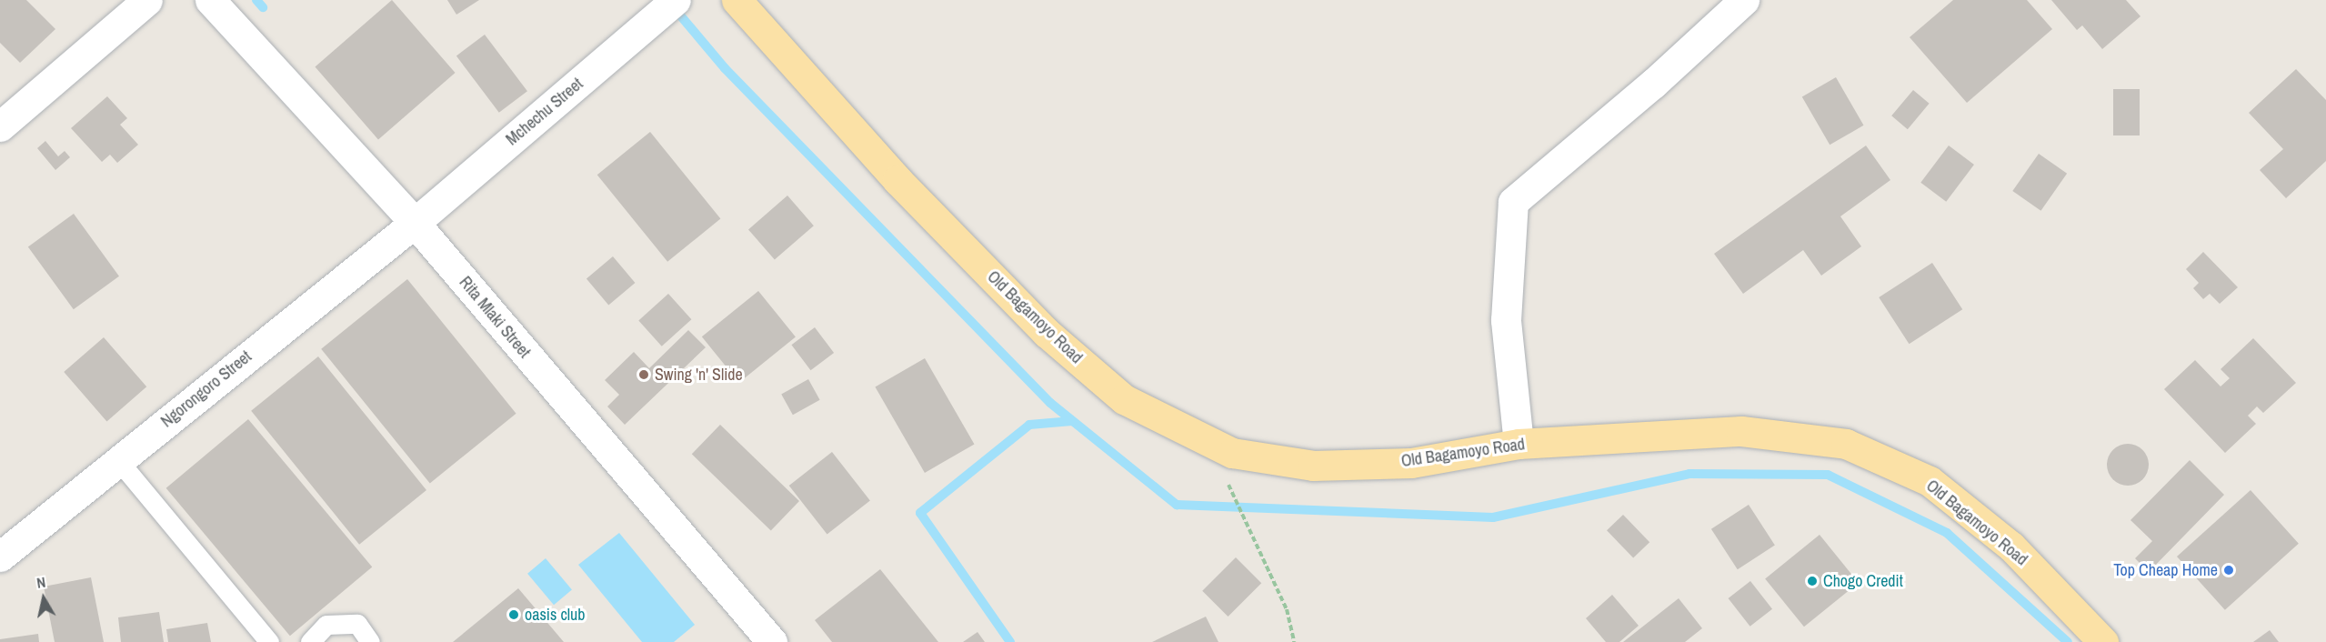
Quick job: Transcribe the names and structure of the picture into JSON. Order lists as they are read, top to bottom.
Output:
{
  "streets": {
    "main road": ["Old Bagamoyo Road"],
    "street": ["Mchechu Street", "Rita Mlaki Street", "Ngorongoro Street"]
  },
  "crossings": [
    ["Mchechu Street", "Rita Mlaki Street"],
    ["Mchechu Street", "Ngorongoro Street"],
    ["Rita Mlaki Street", "Ngorongoro Street"]
  ],
  "places": [
    "Swing 'n' Slide",
    "Top Cheap Home",
    "Chogo Credit",
    "oasis club"
  ],
  "north": "top"
}
